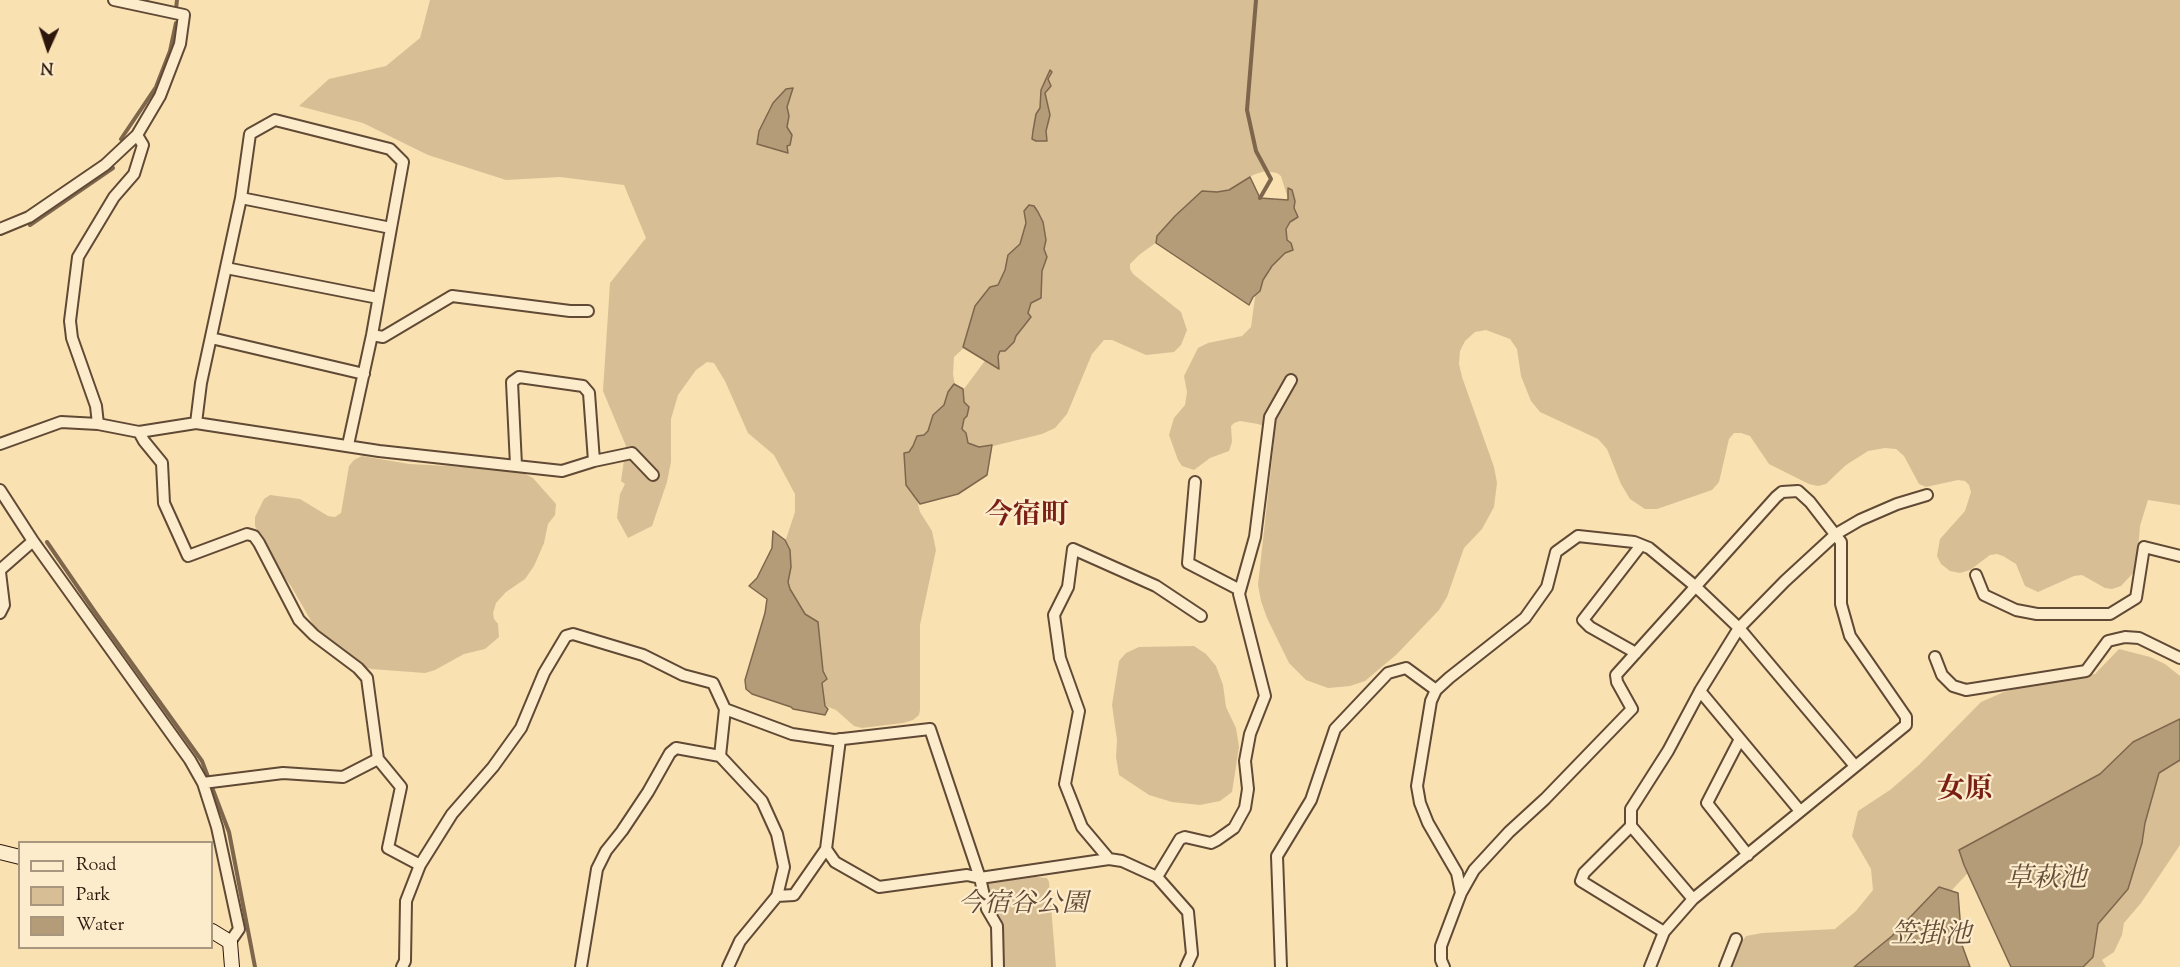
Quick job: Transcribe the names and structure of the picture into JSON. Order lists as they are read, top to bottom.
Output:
{
  "districts": ["今宿町", "女原"],
  "water": ["草萩池", "笠掛池"],
  "parks": ["今宿谷公園"],
  "legend": ["Road", "Park", "Water"],
  "north": "bottom"
}
